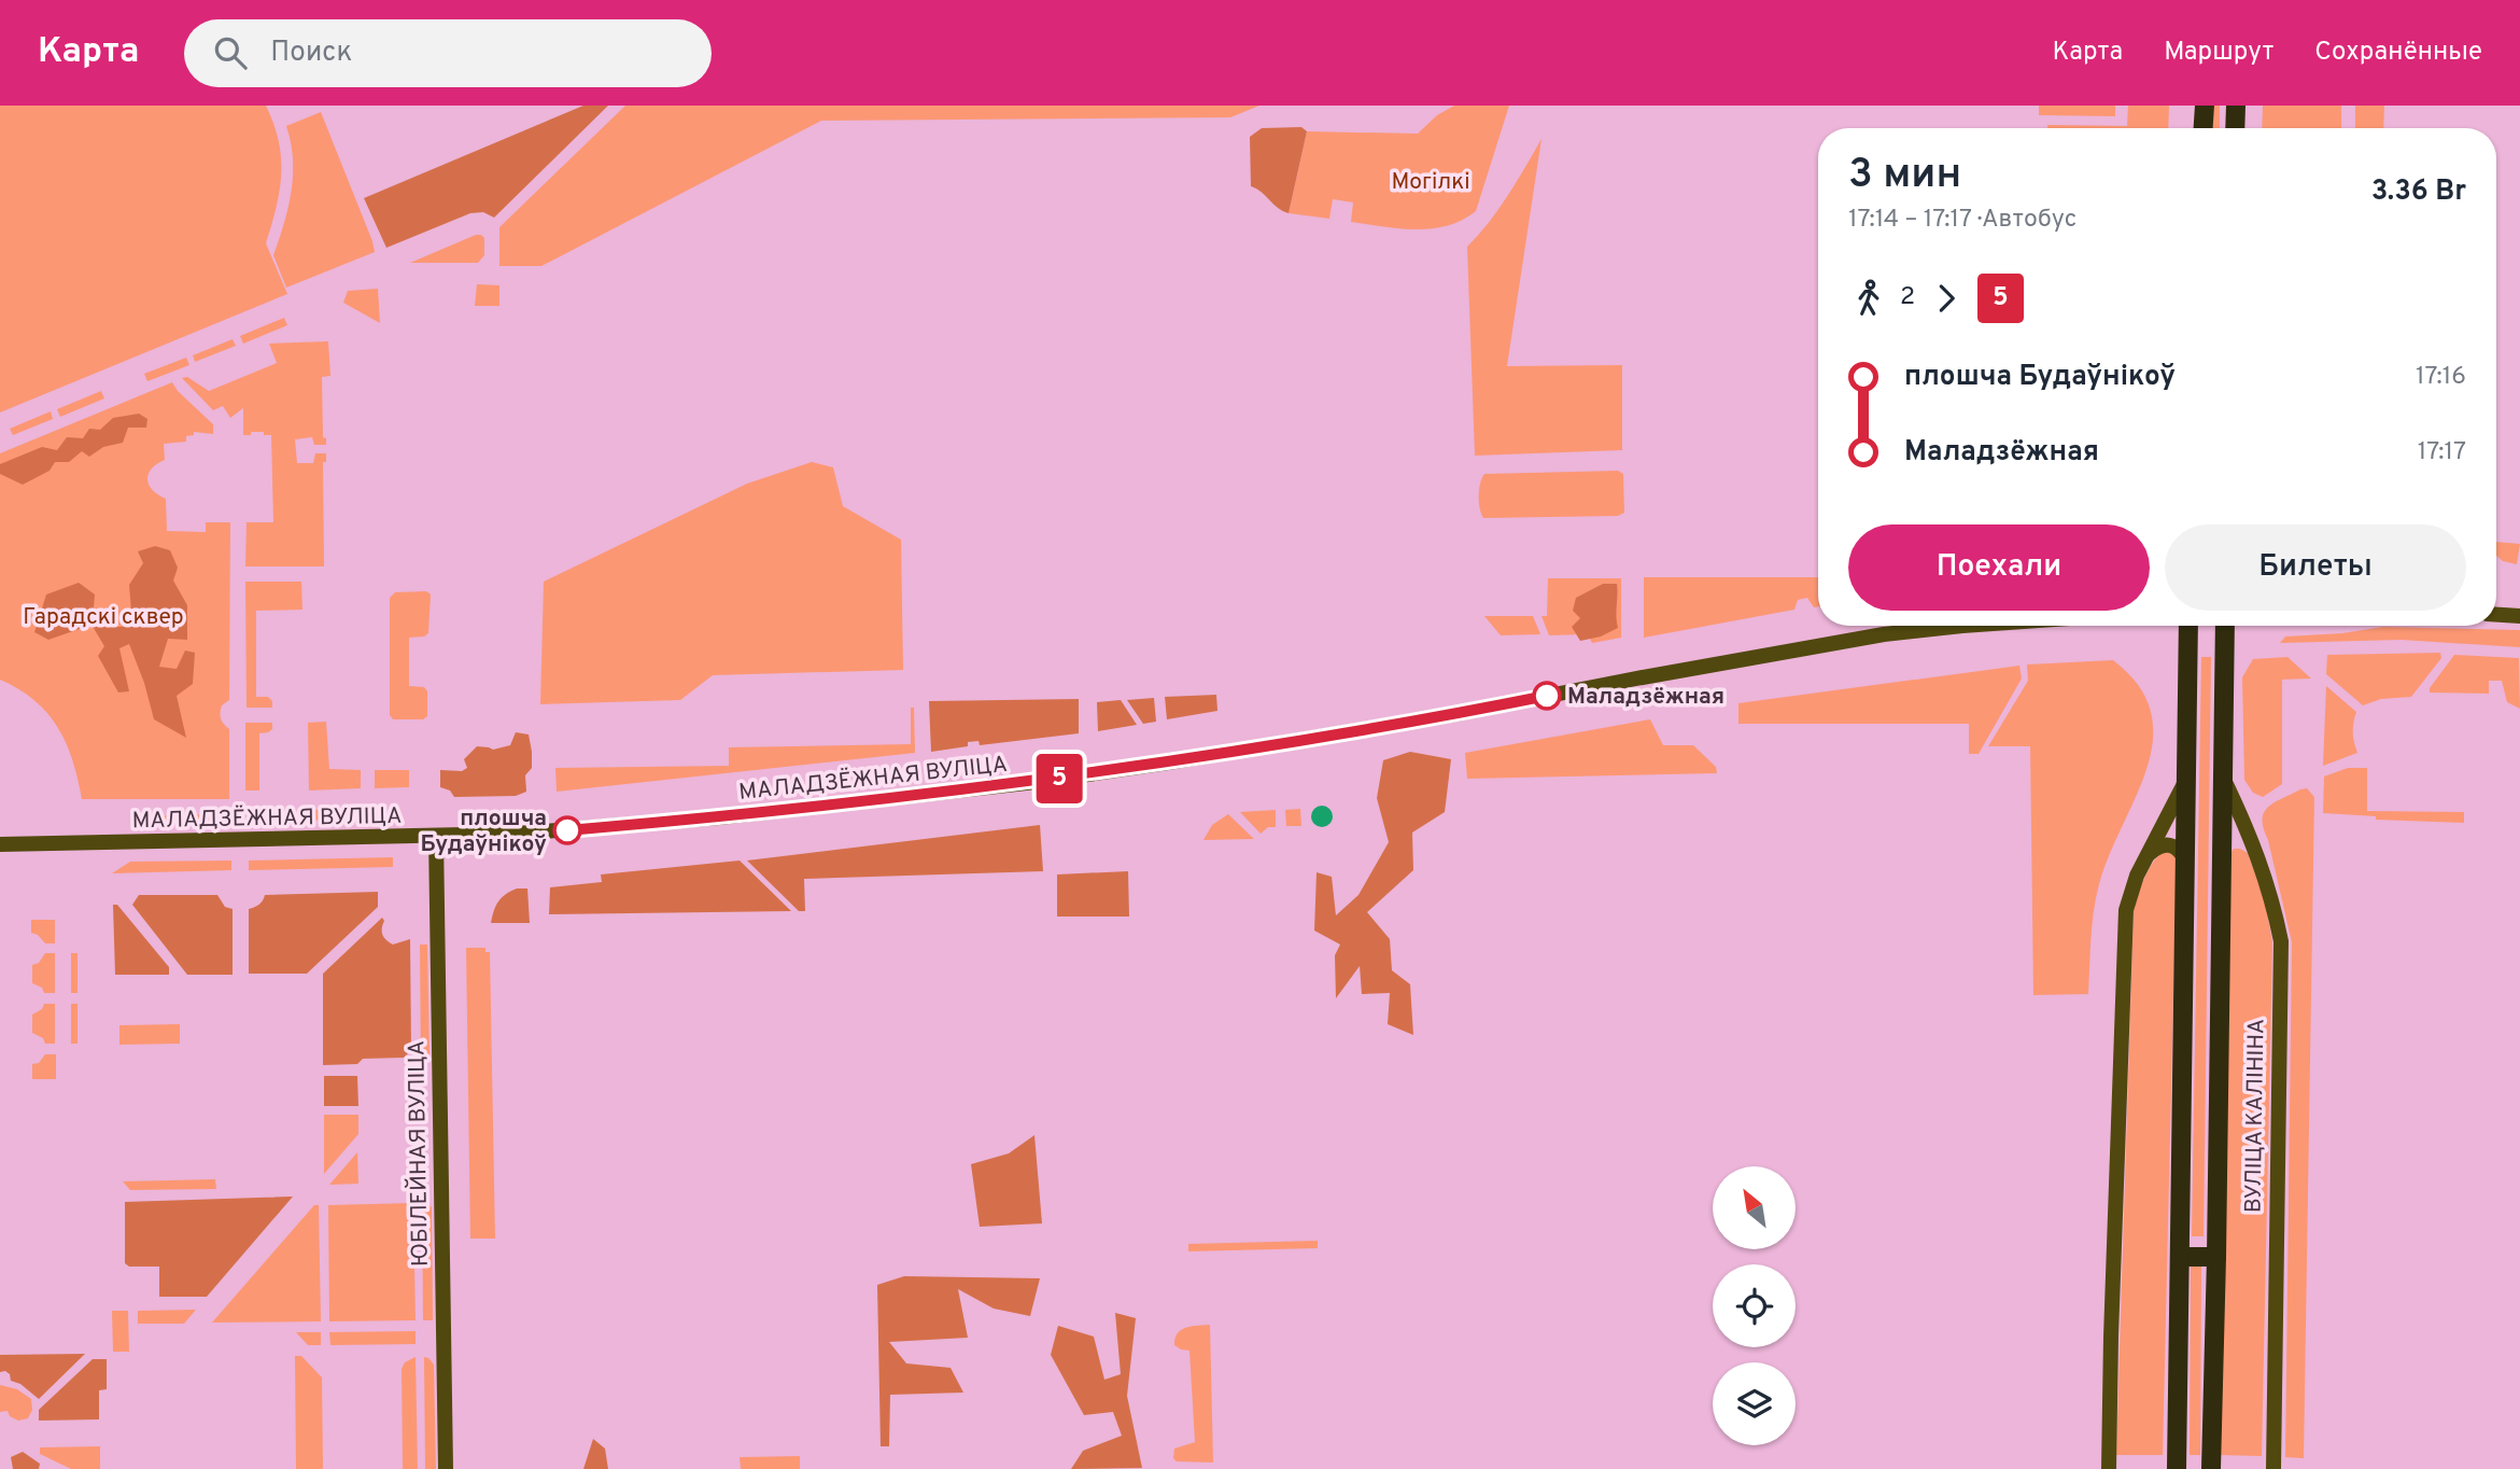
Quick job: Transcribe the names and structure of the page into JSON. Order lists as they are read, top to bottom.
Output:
{
  "streets": {
    "main road": ["МАЛАДЗЁЖНАЯ ВУЛІЦА", "ВУЛІЦА КАЛІНІНА", "ЮБІЛЕЙНАЯ ВУЛІЦА"]
  },
  "crossings": [
    ["МАЛАДЗЁЖНАЯ ВУЛІЦА", "ЮБІЛЕЙНАЯ ВУЛІЦА"]
  ],
  "parks": ["Могілкі", "Гарадскі сквер"],
  "places": ["Маладзёжная", "плошча Будаўнікоў"],
  "lines": ["bus line 5"],
  "north": "top left",
  "page": {
    "header": "Карта",
    "search": "Поиск",
    "nav": ["Карта", "Маршрут", "Сохранённые"],
    "on_map": "5",
    "heading": ["3 мин", "17:14 – 17:17 · Автобус", "3.36 Br"],
    "legs": ["2", "5"],
    "list": [
      {
        "name": "плошча Будаўнікоў",
        "value": "17:16"
      },
      {
        "name": "Маладзёжная",
        "value": "17:17"
      }
    ],
    "buttons": ["Поехали", "Билеты"]
  }
}
